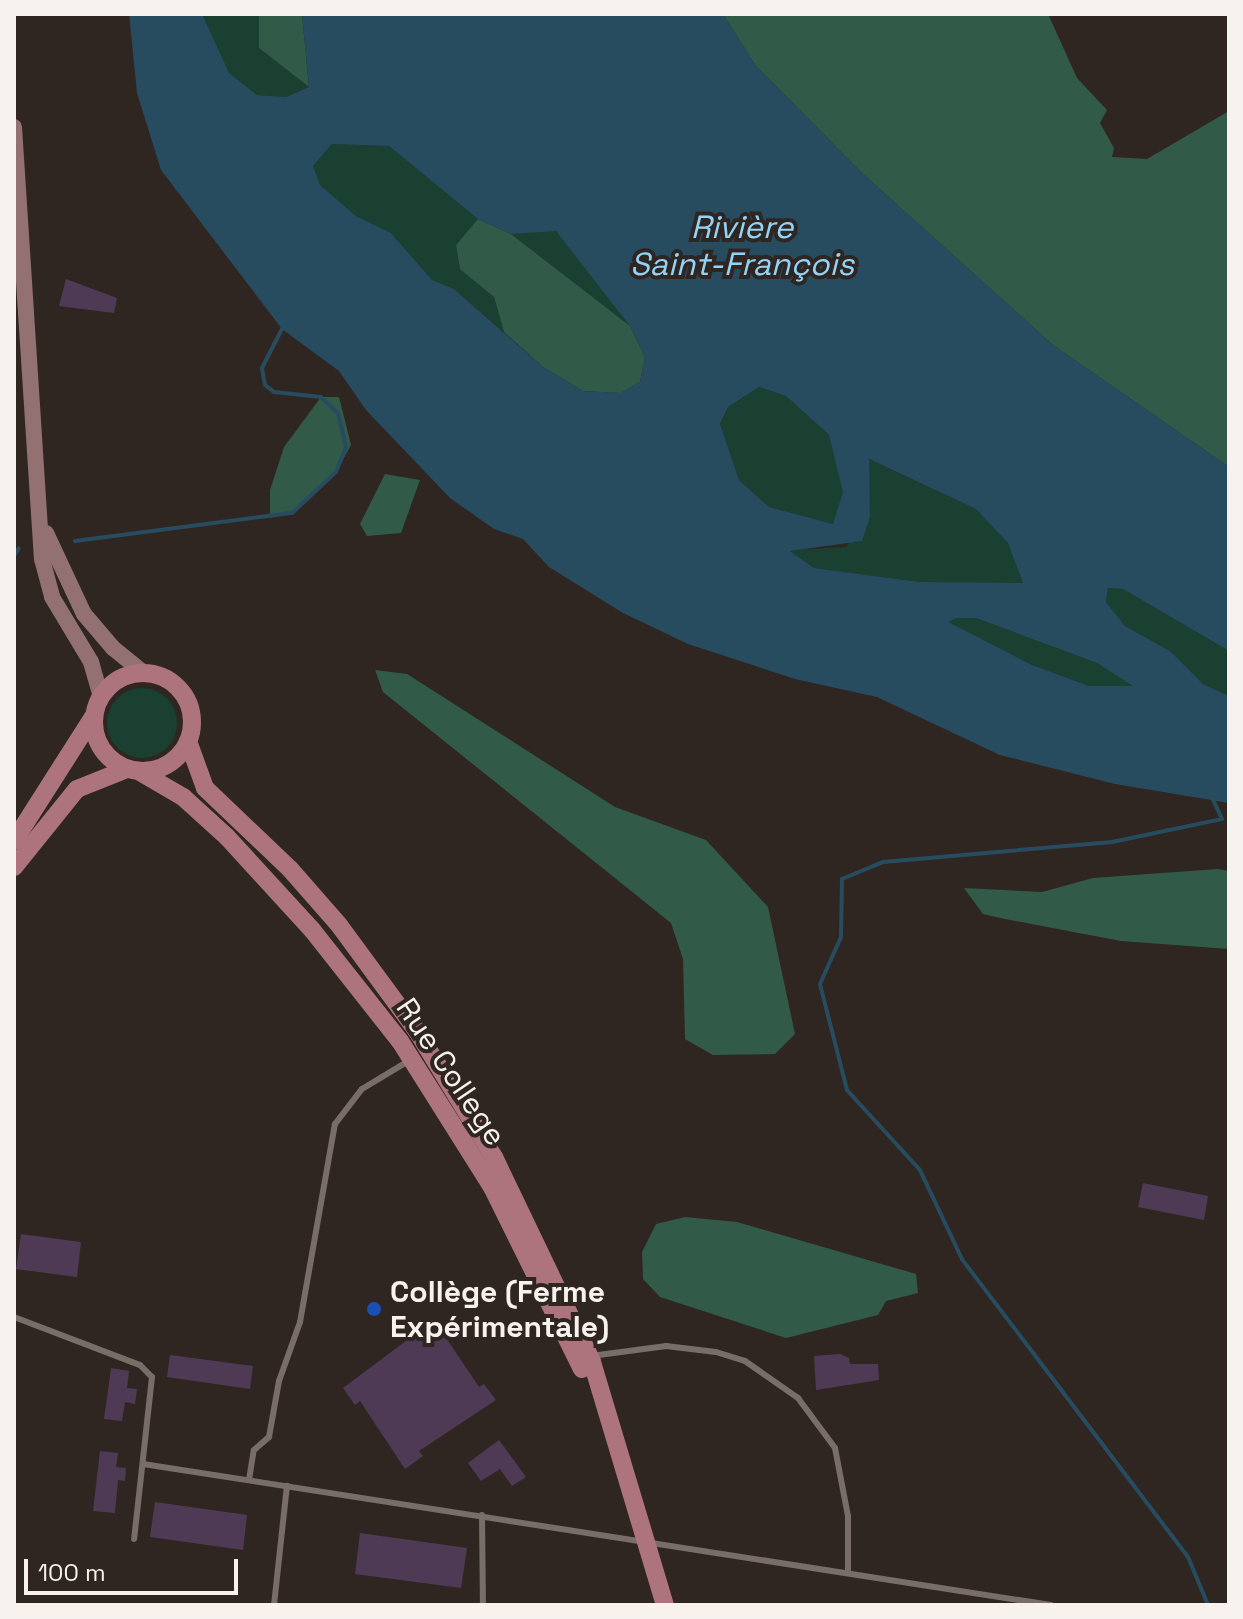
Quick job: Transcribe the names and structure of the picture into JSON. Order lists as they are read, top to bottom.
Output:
{
  "streets": {
    "main road": ["Rue College"]
  },
  "water": ["Rivière Saint-François"],
  "places": ["Collège (Ferme Expérimentale)"],
  "scale_bar": "100 m"
}
